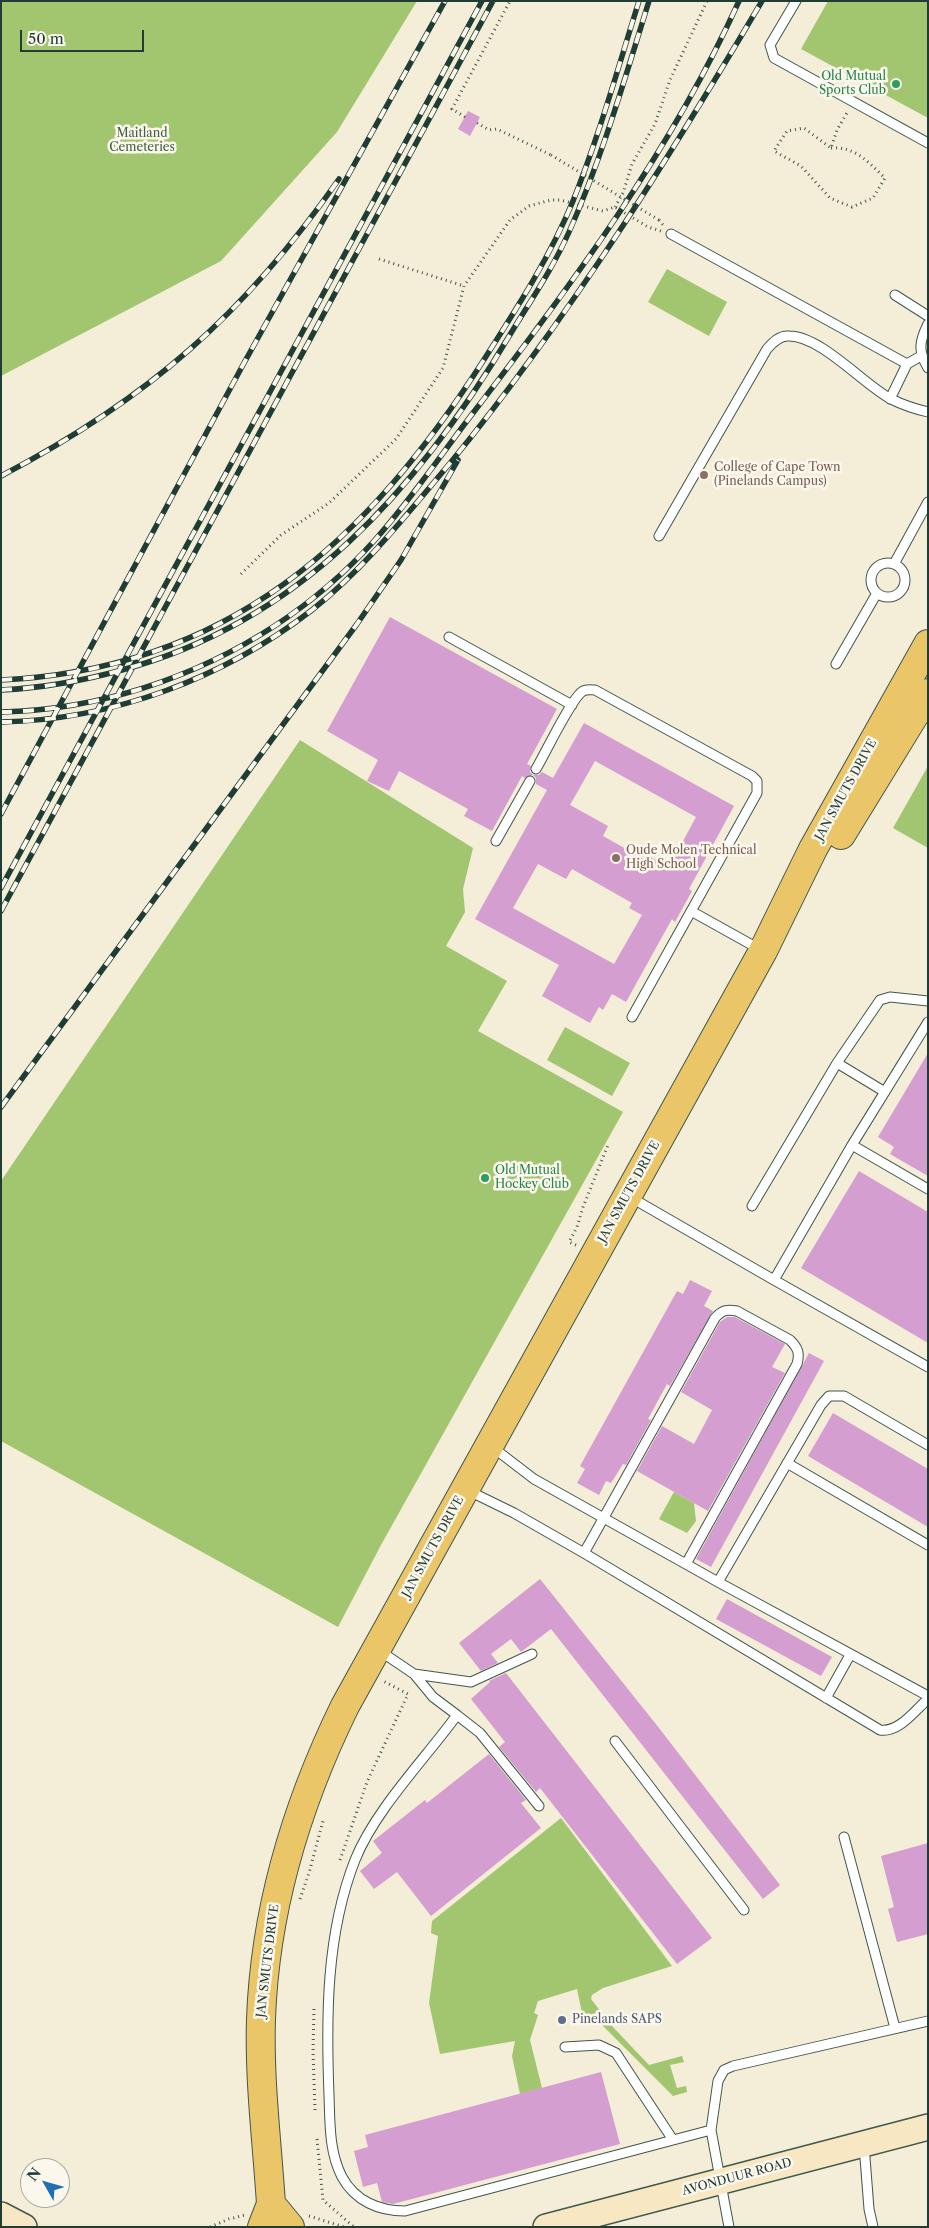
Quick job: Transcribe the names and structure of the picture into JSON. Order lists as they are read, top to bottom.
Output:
{
  "streets": {
    "main road": ["JAN SMUTS DRIVE"],
    "street": ["AVONDUUR ROAD"]
  },
  "parks": ["Maitland Cemeteries"],
  "places": [
    "Old Mutual Sports Club",
    "College of Cape Town (Pinelands Campus)",
    "Oude Molen Technical High School",
    "Old Mutual Hockey Club",
    "Pinelands SAPS"
  ],
  "scale_bar": "50 m",
  "north": "top left"
}
